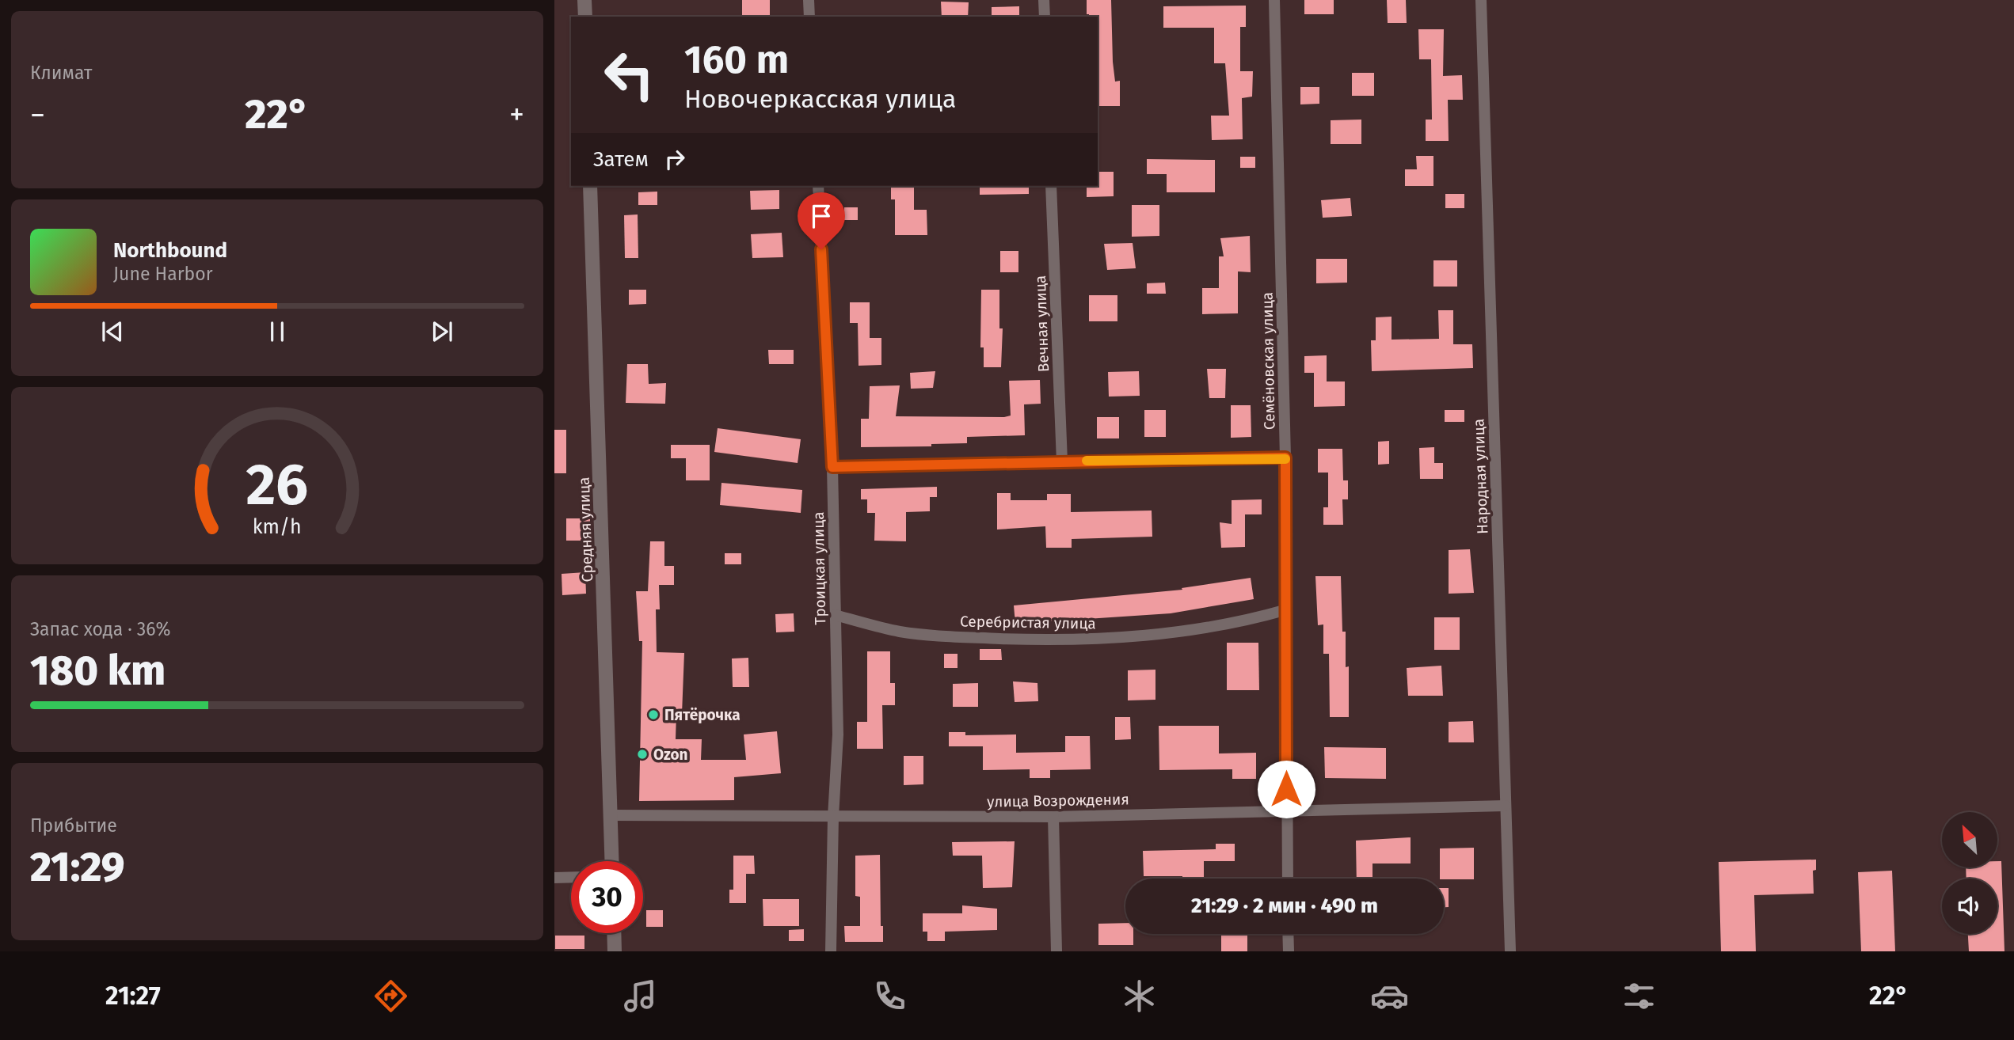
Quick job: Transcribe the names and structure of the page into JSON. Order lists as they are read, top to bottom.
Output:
{
  "streets": {
    "street": [
      "Вечная улица",
      "Семёновская улица",
      "Народная улица",
      "Средняя улица",
      "Троицкая улица",
      "Серебристая улица",
      "улица Возрождения"
    ]
  },
  "crossings": [
    ["Семёновская улица", "Серебристая улица"],
    ["Семёновская улица", "улица Возрождения"],
    ["Народная улица", "улица Возрождения"],
    ["Средняя улица", "улица Возрождения"],
    ["Троицкая улица", "Серебристая улица"],
    ["Троицкая улица", "улица Возрождения"]
  ],
  "places": ["Пятёрочка", "Ozon"],
  "north": "top left",
  "page": {
    "tile": [
      "Климат",
      ["Запас хода · 36%", "180 km"],
      ["Прибытие", "21:29"]
    ],
    "turn": ["160 m", "Новочеркасская улица"],
    "heat": ["−", "22°", "+"],
    "then": "Затем",
    "song": ["Northbound", "June Harbor"],
    "limit": "30",
    "trip": "21:29 · 2 мин · 490 m",
    "tabs": ["21:27", "22°"],
    "gauge": ["26", "km/h"]
  }
}
